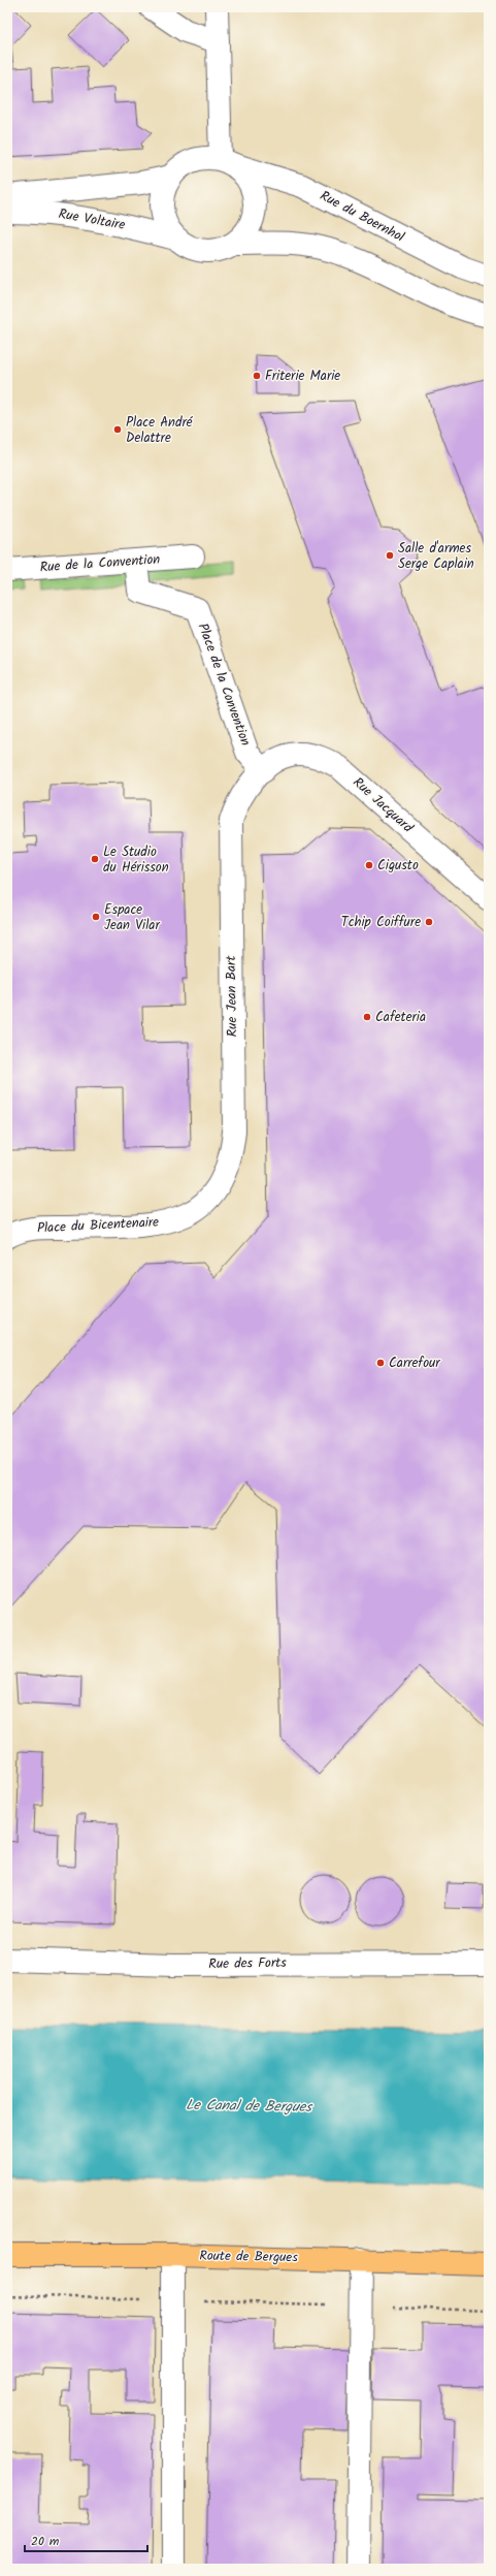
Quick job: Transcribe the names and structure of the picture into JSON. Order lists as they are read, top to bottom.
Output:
{
  "streets": {
    "main road": ["Route de Bergues"],
    "street": [
      "Rue du Boernhol",
      "Rue Voltaire",
      "Rue de la Convention",
      "Place de la Convention",
      "Rue Jacquard",
      "Rue Jean Bart",
      "Place du Bicentenaire",
      "Rue des Forts"
    ]
  },
  "crossings": [
    ["Rue du Boernhol", "Rue Voltaire"],
    ["Rue de la Convention", "Place de la Convention"],
    ["Place de la Convention", "Rue Jacquard"],
    ["Place de la Convention", "Rue Jean Bart"],
    ["Rue Jacquard", "Rue Jean Bart"],
    ["Rue Jean Bart", "Place du Bicentenaire"]
  ],
  "water": ["Le Canal de Bergues"],
  "places": [
    "Friterie Marie",
    "Place André Delattre",
    "Salle d'armes Serge Caplain",
    "Le Studio du Hérisson",
    "Cigusto",
    "Espace Jean Vilar",
    "Tchip Coiffure",
    "Cafeteria",
    "Carrefour"
  ],
  "scale_bar": "20 m"
}
